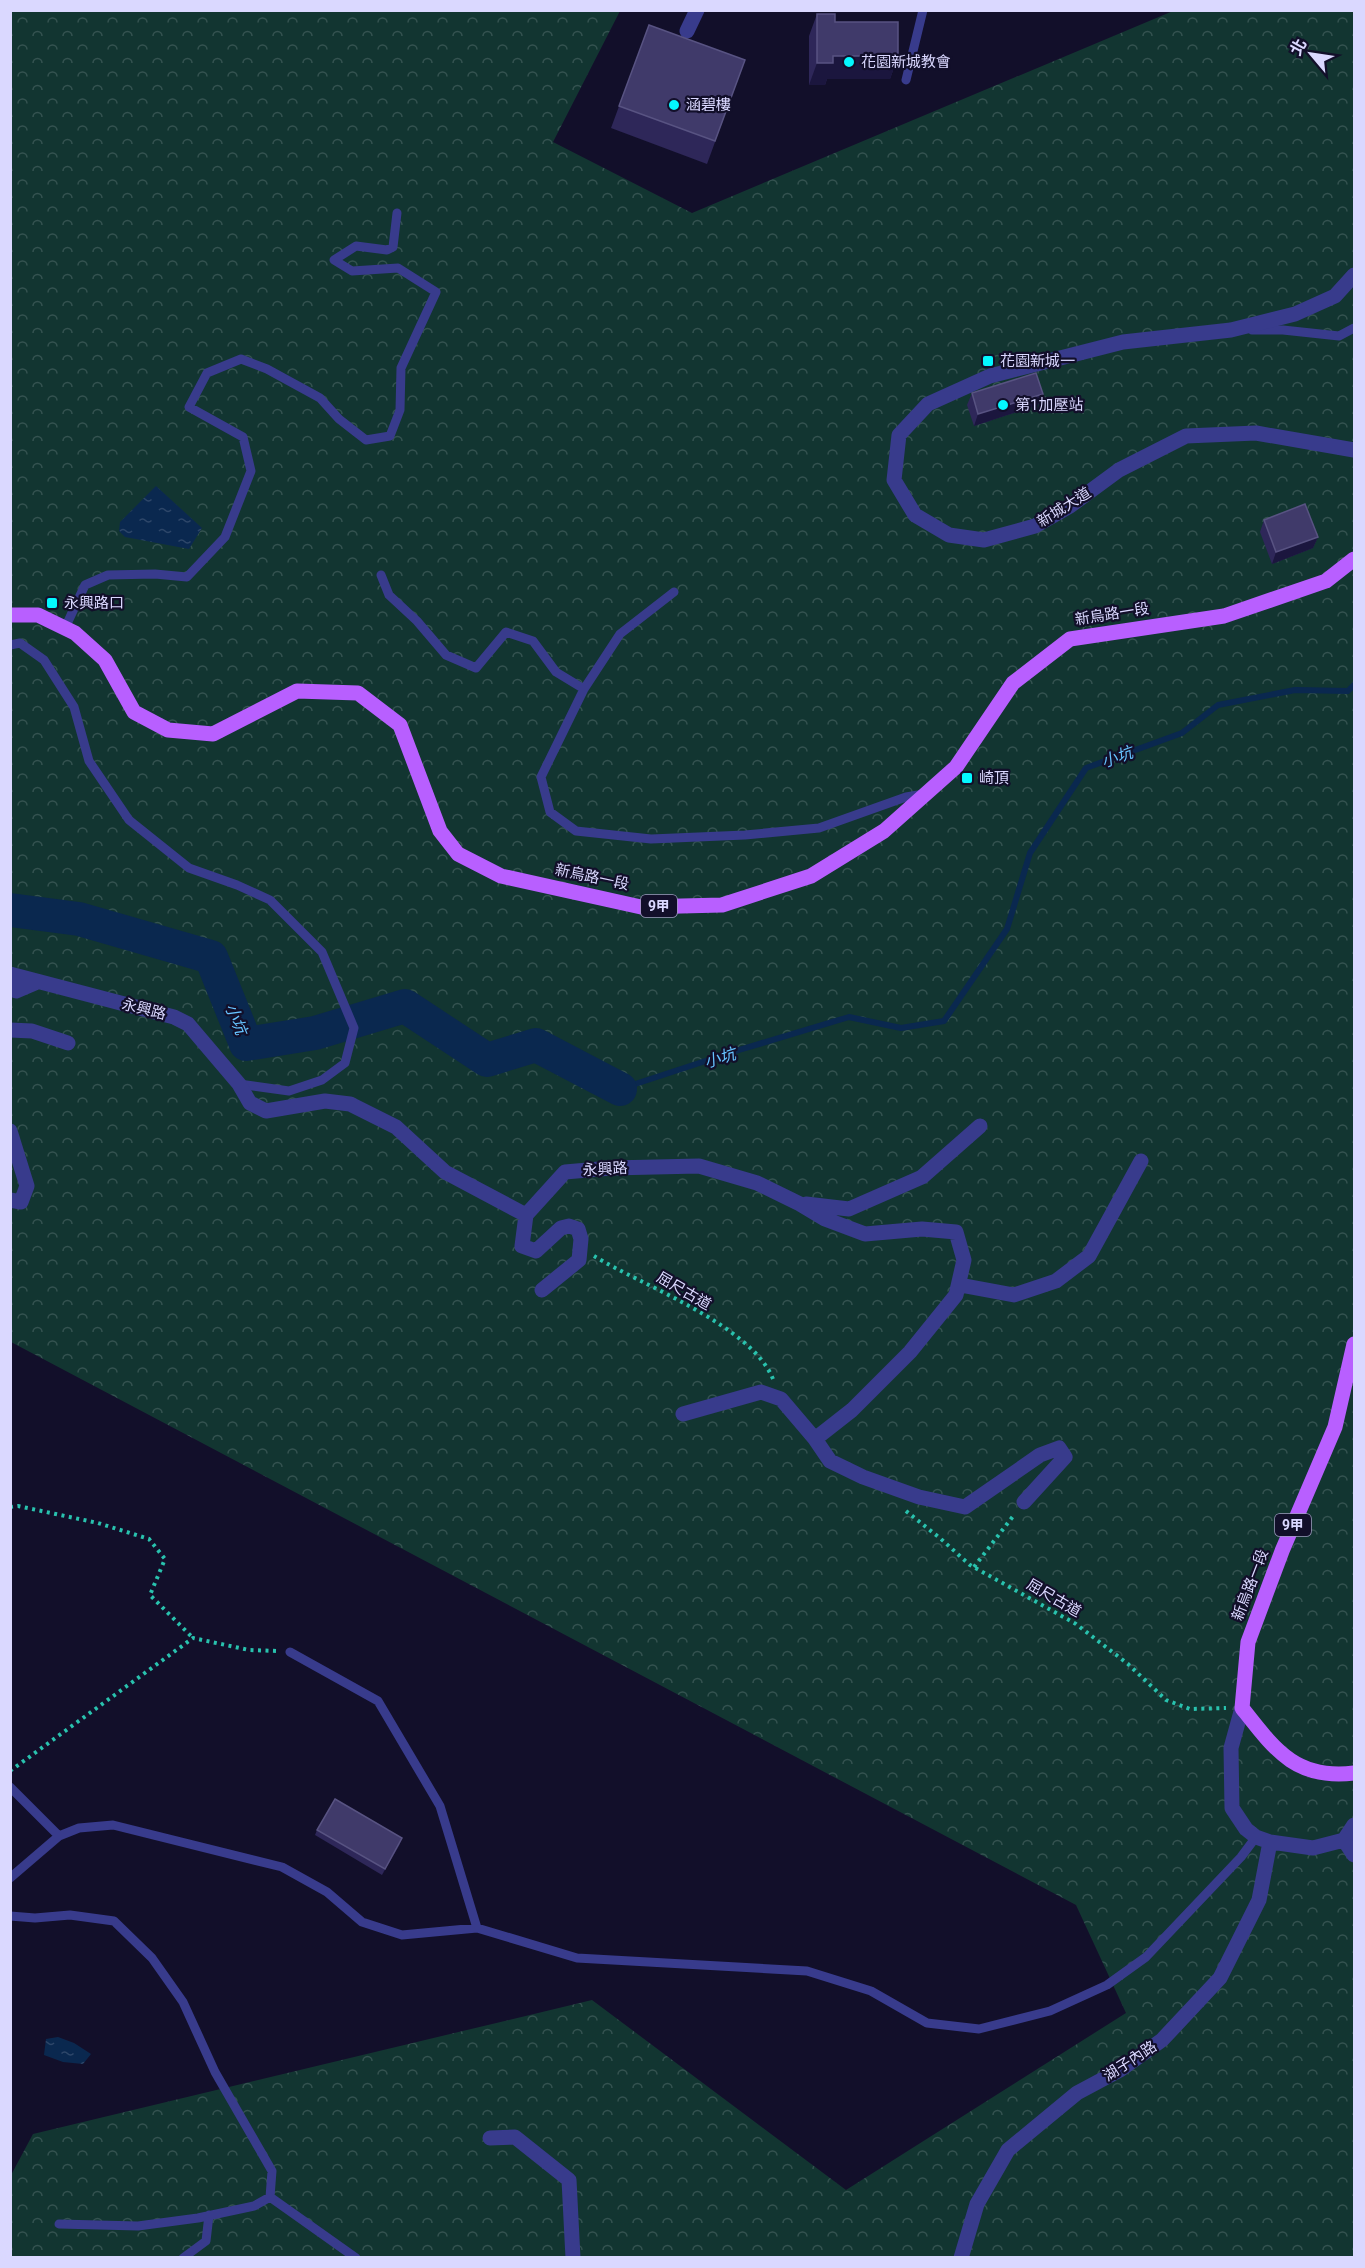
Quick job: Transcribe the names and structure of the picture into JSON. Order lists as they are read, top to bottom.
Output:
{
  "streets": {
    "main road": ["新烏路一段", "9甲"],
    "street": ["新城大道", "永興路", "湖子內路"],
    "path": ["屈尺古道"]
  },
  "crossings": [
    ["新烏路一段", "屈尺古道"]
  ],
  "water": ["小坑"],
  "places": {
    "other": ["花園新城教會", "涵碧樓", "第1加壓站"],
    "transit": ["花園新城一", "永興路口", "崎頂"]
  },
  "north": "top left"
}
